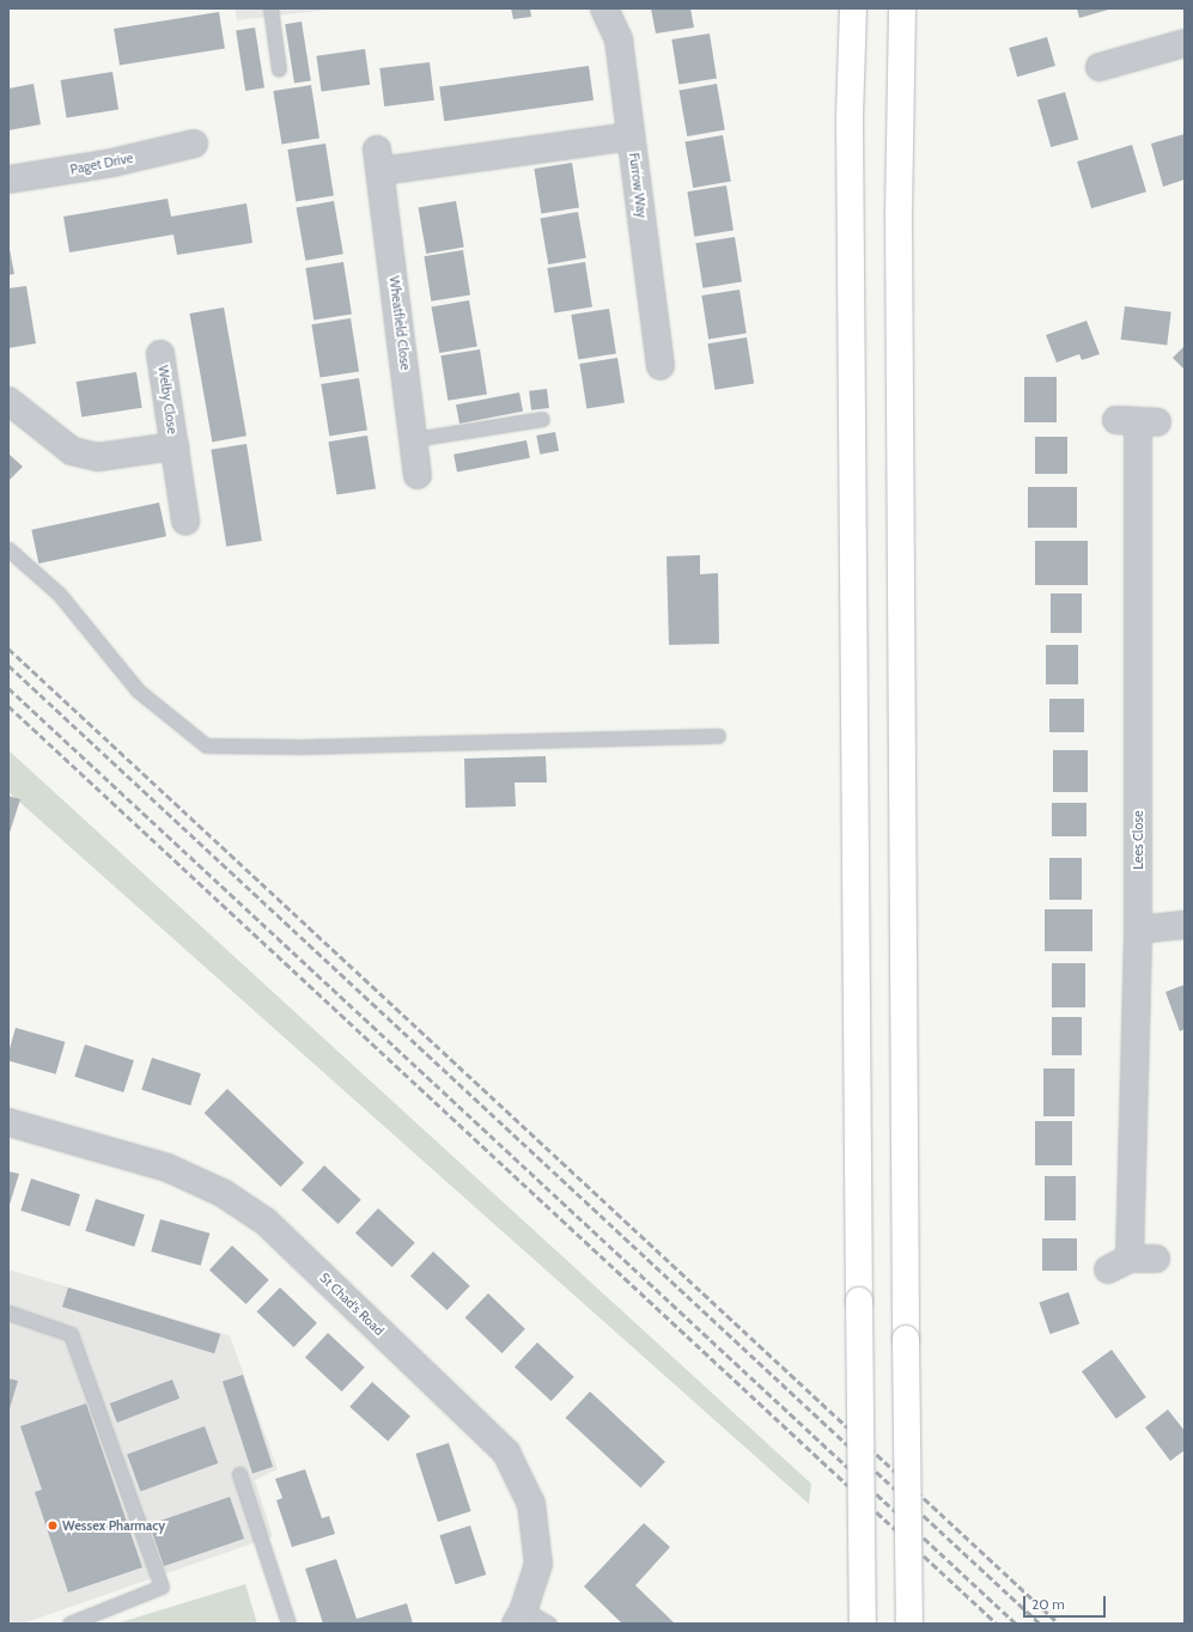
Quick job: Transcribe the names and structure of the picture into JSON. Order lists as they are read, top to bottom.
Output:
{
  "streets": {
    "street": [
      "Paget Drive",
      "Furrow Way",
      "Wheatfield Close",
      "Welby Close",
      "Lees Close",
      "St Chad's Road"
    ]
  },
  "crossings": [
    ["Furrow Way", "Wheatfield Close"]
  ],
  "places": ["Wessex Pharmacy"],
  "scale_bar": "20 m"
}
